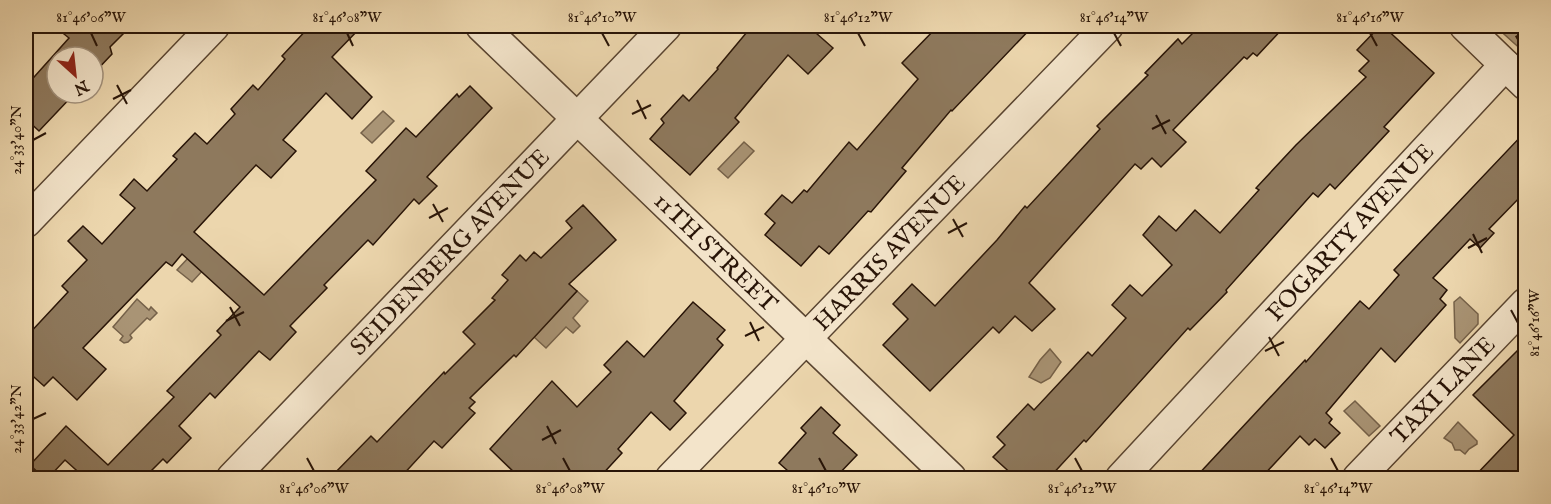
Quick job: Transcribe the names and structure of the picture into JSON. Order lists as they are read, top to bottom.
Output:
{
  "streets": {
    "street": [
      "FOGARTY AVENUE",
      "HARRIS AVENUE",
      "SEIDENBERG AVENUE",
      "11TH STREET",
      "TAXI LANE"
    ]
  },
  "crossings": [
    ["HARRIS AVENUE", "11TH STREET"],
    ["SEIDENBERG AVENUE", "11TH STREET"]
  ],
  "north": "bottom right",
  "coordinates": [
    "81°46'06\"W",
    "81°46'08\"W",
    "81°46'10\"W",
    "81°46'12\"W",
    "81°46'14\"W",
    "81°46'16\"W",
    "24°33'40\"N",
    "24°33'42\"N"
  ]
}
